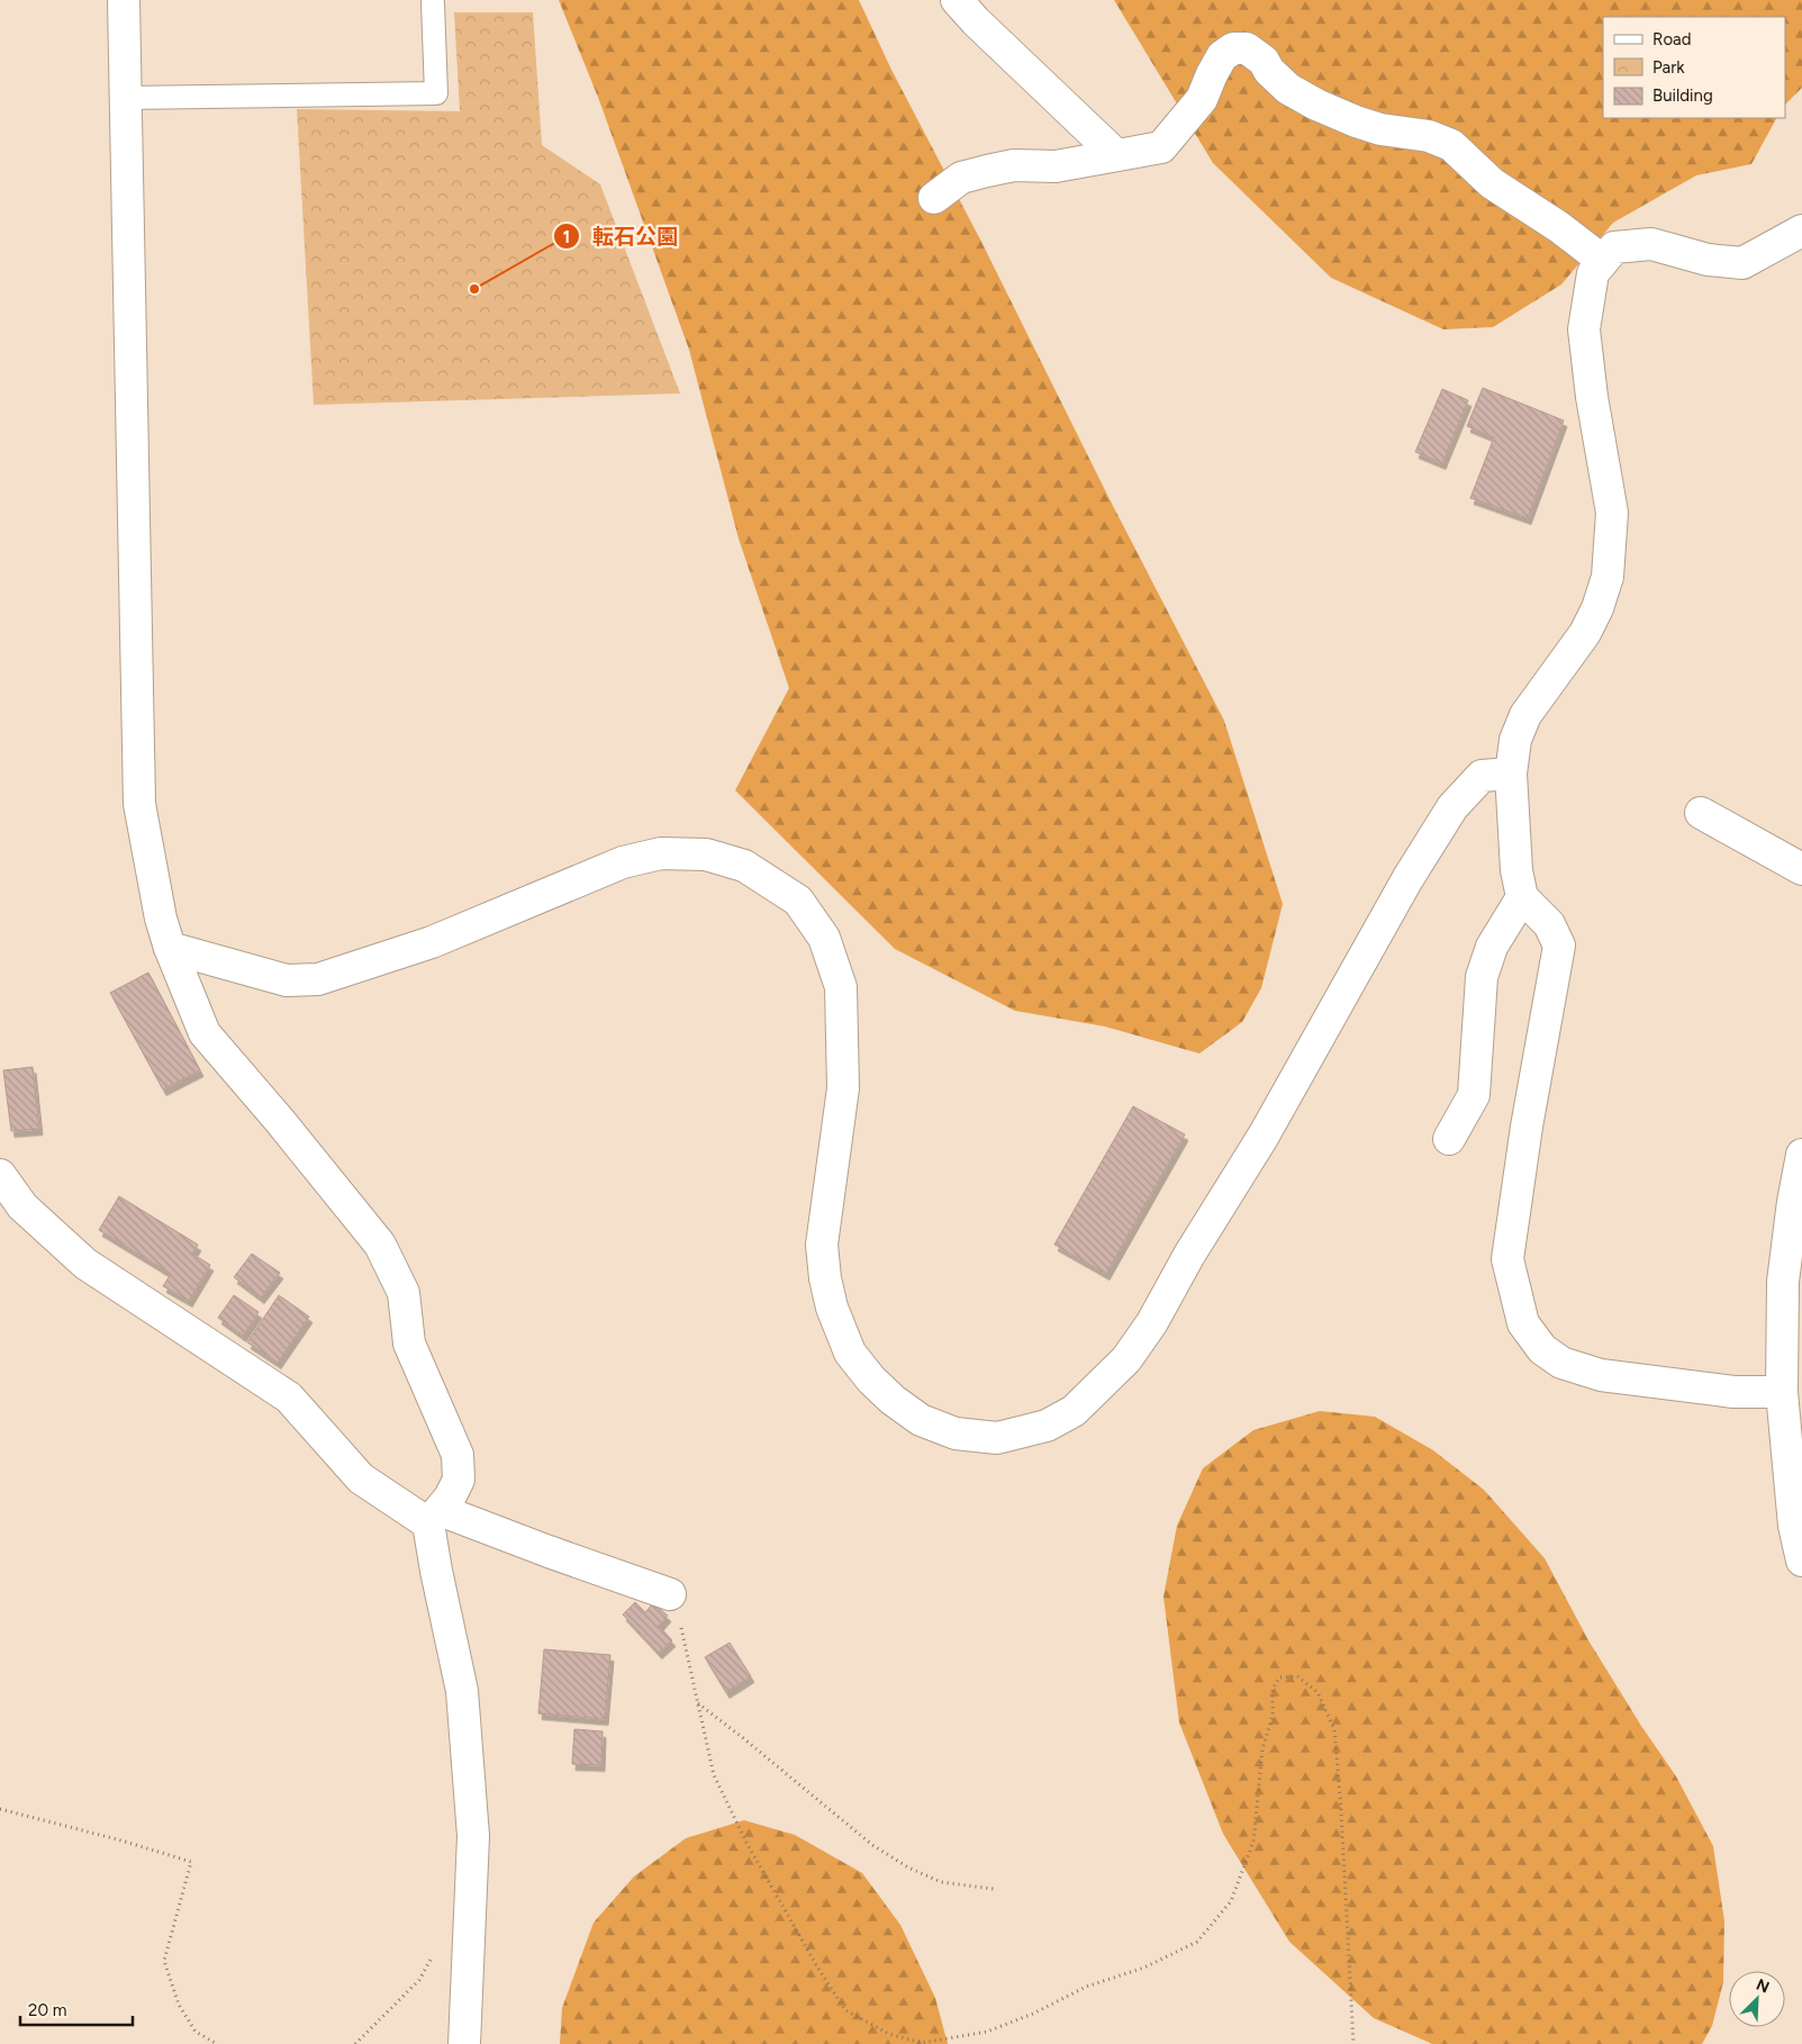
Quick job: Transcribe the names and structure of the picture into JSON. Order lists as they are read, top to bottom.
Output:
{
  "places": ["転石公園"],
  "legend": ["Road", "Park", "Building"],
  "scale_bar": "20 m",
  "north": "top right"
}
